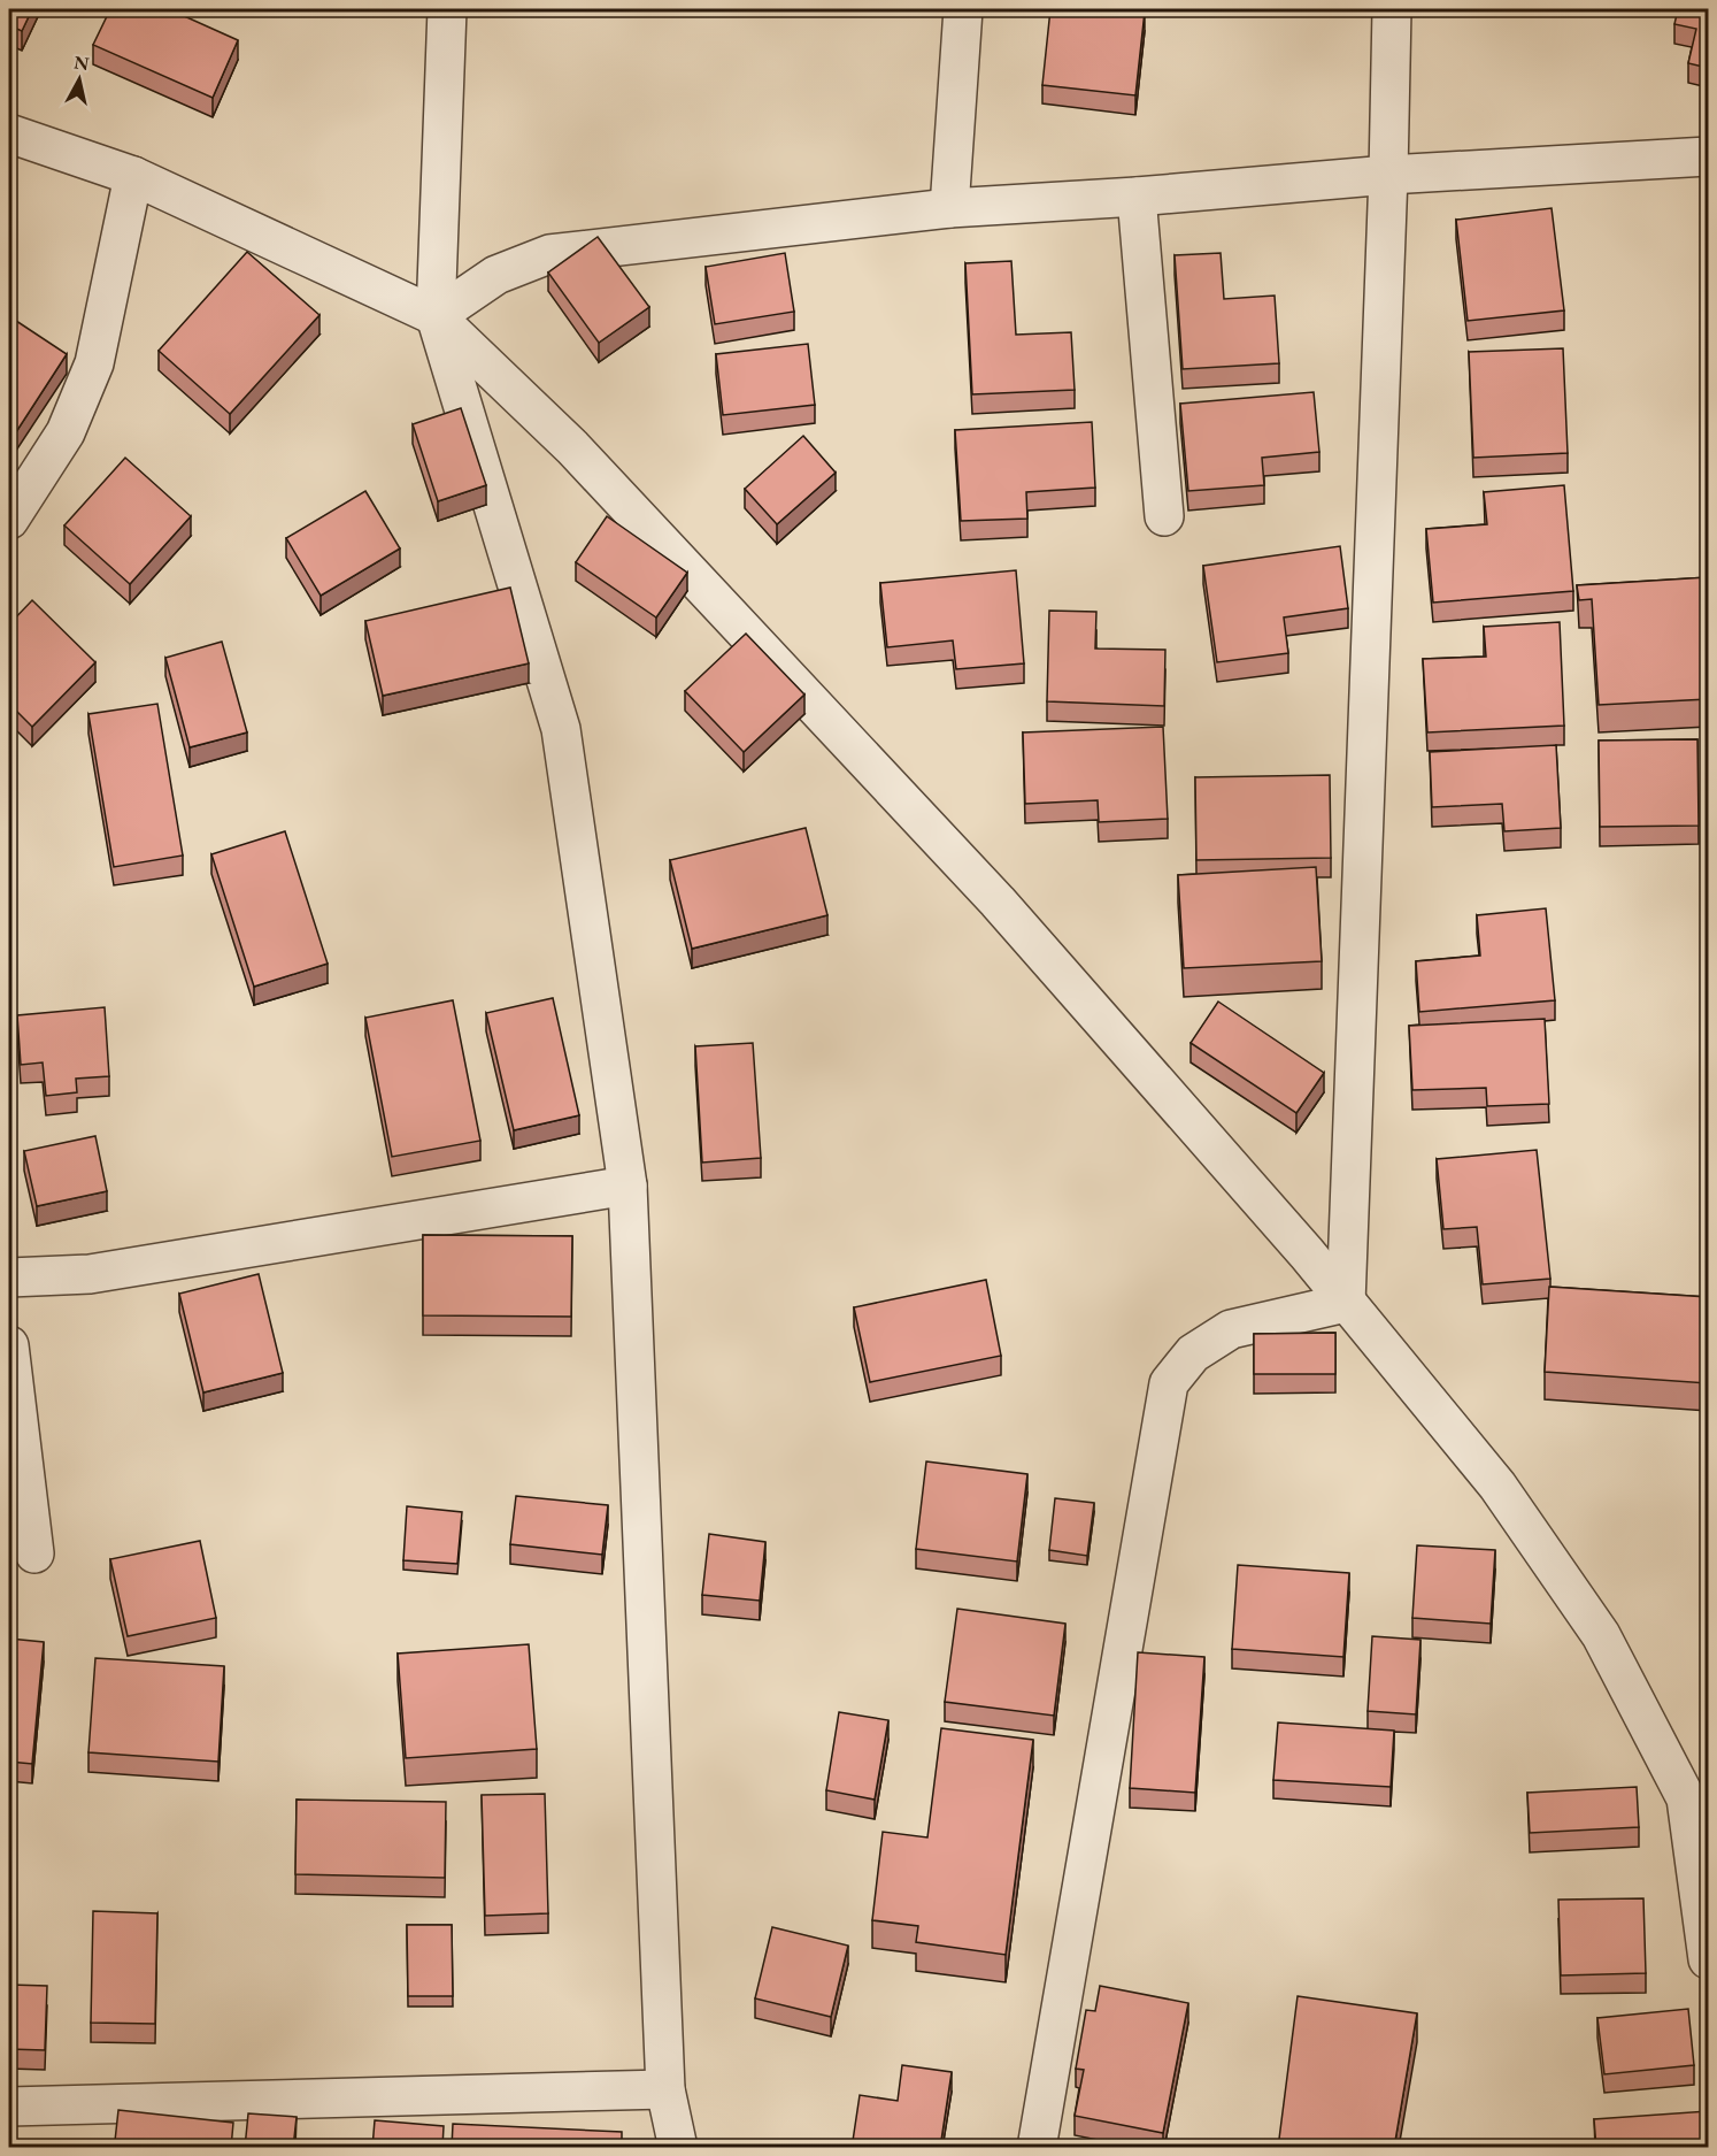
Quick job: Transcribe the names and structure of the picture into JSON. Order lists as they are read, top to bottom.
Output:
{
  "north": "top"
}
